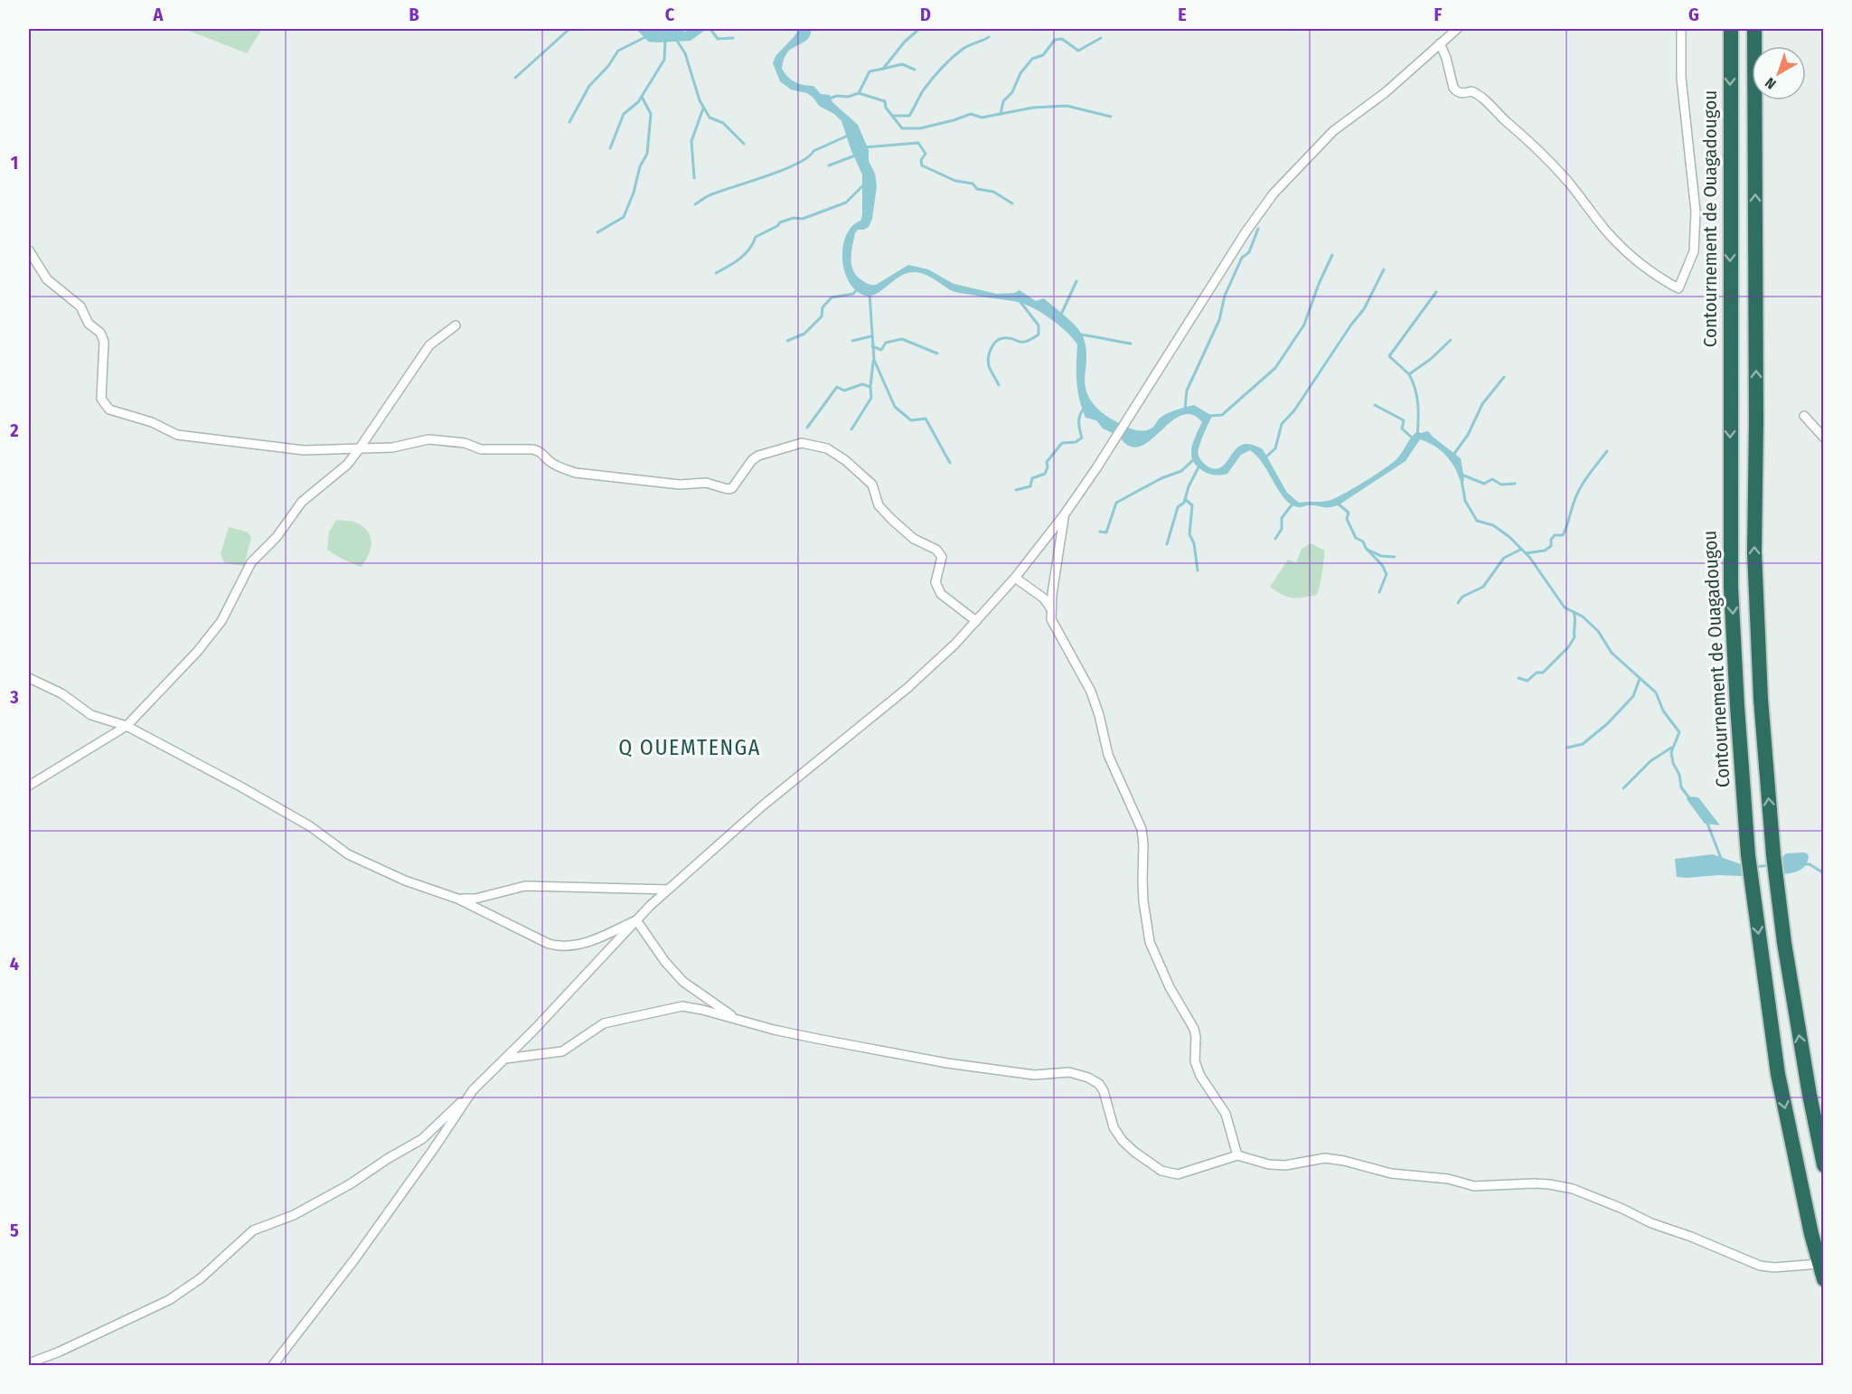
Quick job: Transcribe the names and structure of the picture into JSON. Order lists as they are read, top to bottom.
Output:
{
  "streets": {
    "highway": ["Contournement de Ouagadougou"]
  },
  "districts": ["Q OUEMTENGA"],
  "north": "bottom left",
  "grid": {
    "columns": [
      "A",
      "B",
      "C",
      "D",
      "E",
      "F",
      "G"
    ],
    "rows": [
      "1",
      "2",
      "3",
      "4",
      "5"
    ]
  }
}
